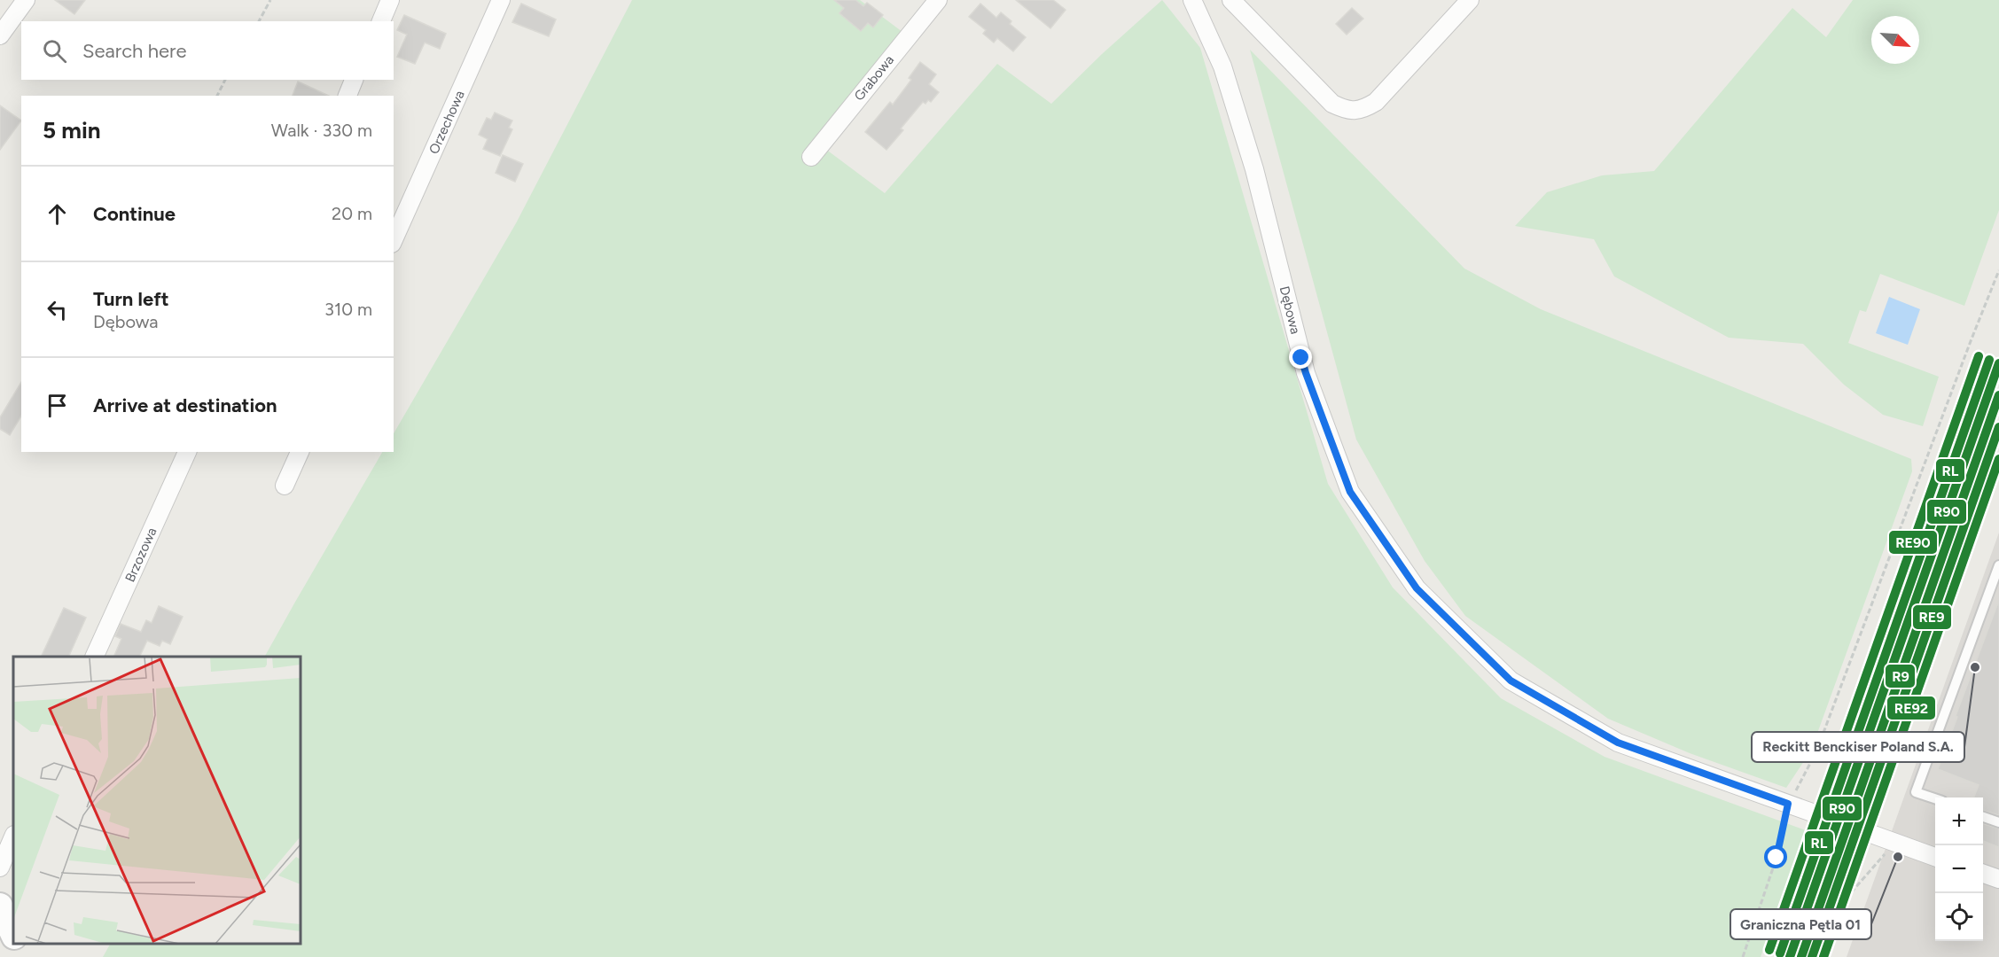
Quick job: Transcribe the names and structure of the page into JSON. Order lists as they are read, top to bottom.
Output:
{
  "streets": {
    "street": [
      "Grabowa",
      "Orzechowa",
      "Dębowa",
      "Brzozowa"
    ]
  },
  "places": ["Reckitt Benckiser Poland S.A.", "Graniczna Pętla 01"],
  "lines": [
    "transit line RE90",
    "transit line RL",
    "transit line R90",
    "transit line R9",
    "transit line RE9",
    "transit line RE92"
  ],
  "north": "bottom right",
  "page": {
    "search": "Search here",
    "heading": ["5 min", "Walk · 330 m"],
    "list": [
      ["Continue", "20 m"],
      ["Turn left", "Dębowa", "310 m"],
      "Arrive at destination"
    ],
    "map_buttons": ["+", "−"]
  }
}
